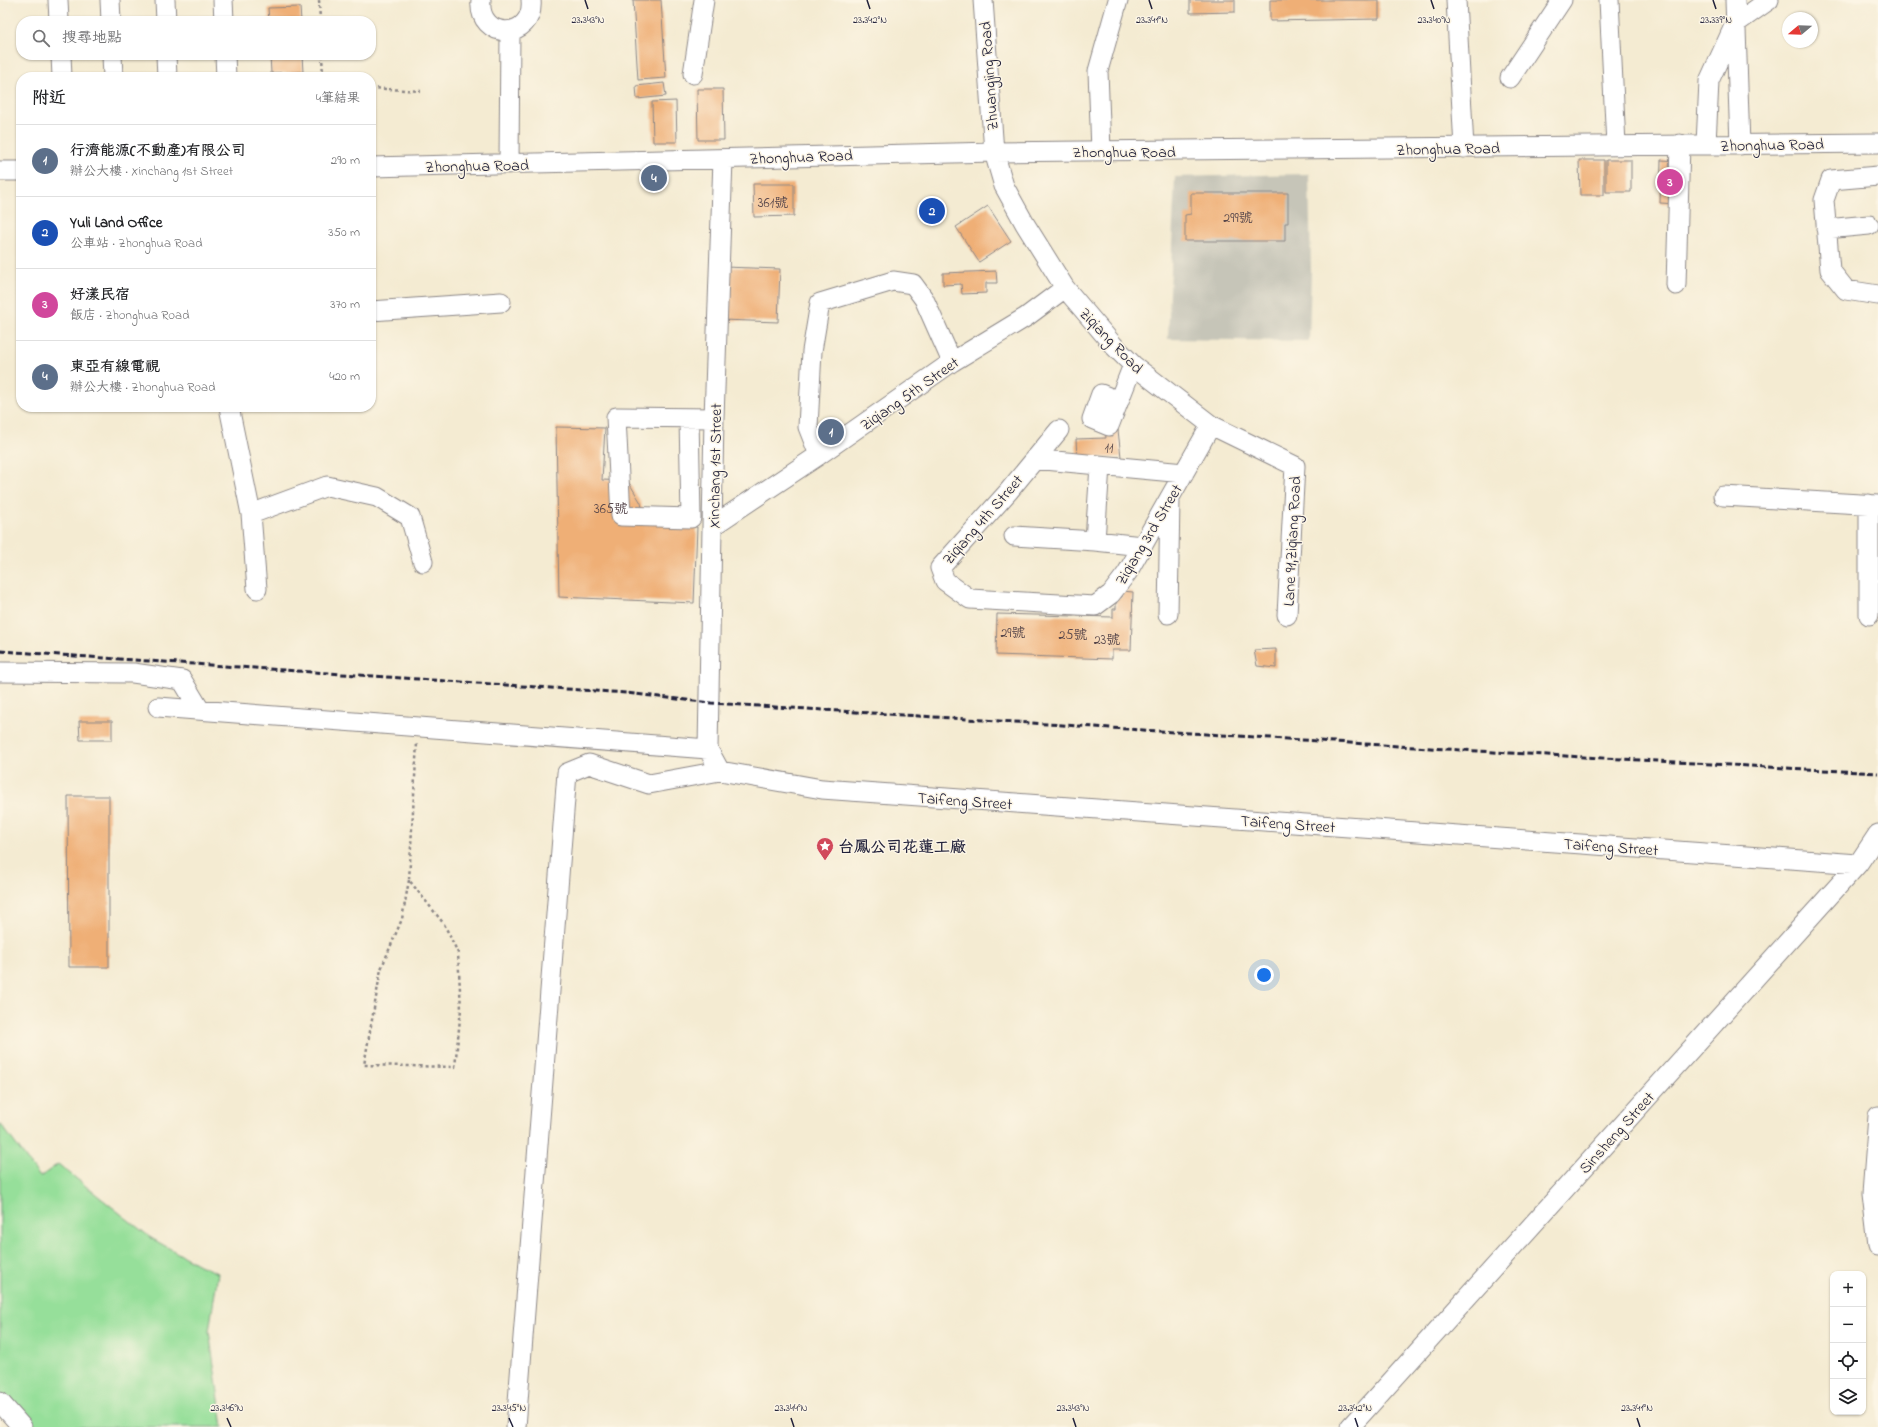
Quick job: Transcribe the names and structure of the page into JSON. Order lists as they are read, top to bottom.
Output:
{
  "streets": {
    "street": [
      "Zhuangjing Road",
      "Zhonghua Road",
      "Ziqiang Road",
      "Ziqiang 5th Street",
      "Xinchang 1st Street",
      "Ziqiang 4th Street",
      "Ziqiang 3rd Street",
      "Lane 91,Ziqiang Road",
      "Taifeng Street",
      "Sinsheng Street"
    ]
  },
  "crossings": [
    ["Zhuangjing Road", "Zhonghua Road"],
    ["Zhuangjing Road", "Ziqiang Road"],
    ["Zhonghua Road", "Ziqiang Road"],
    ["Zhonghua Road", "Xinchang 1st Street"],
    ["Ziqiang Road", "Ziqiang 5th Street"],
    ["Ziqiang Road", "Ziqiang 3rd Street"],
    ["Ziqiang Road", "Lane 91,Ziqiang Road"],
    ["Ziqiang 5th Street", "Xinchang 1st Street"],
    ["Ziqiang 4th Street", "Ziqiang 3rd Street"],
    ["Taifeng Street", "Sinsheng Street"]
  ],
  "places": {
    "place": ["台鳳公司花蓮工廠"]
  },
  "house_numbers": [
    "361號",
    "299號",
    "11",
    "365號",
    "29號",
    "25號",
    "23號"
  ],
  "north": "left",
  "page": {
    "search": "搜尋地點",
    "heading": ["附近", "4筆結果"],
    "list": [
      {
        "mark": "1",
        "name": "行濟能源(不動產)有限公司",
        "note": "辦公大樓 · Xinchang 1st Street",
        "value": "290 m"
      },
      {
        "mark": "2",
        "name": "Yuli Land Office",
        "note": "公車站 · Zhonghua Road",
        "value": "350 m"
      },
      {
        "mark": "3",
        "name": "好漾民宿",
        "note": "飯店 · Zhonghua Road",
        "value": "370 m"
      },
      {
        "mark": "4",
        "name": "東亞有線電視",
        "note": "辦公大樓 · Zhonghua Road",
        "value": "420 m"
      }
    ],
    "pins": [
      "4",
      "3",
      "2",
      "1"
    ],
    "map_buttons": ["+", "−"]
  },
  "coordinates": [
    "23.343°N",
    "23.342°N",
    "23.341°N",
    "23.340°N",
    "23.339°N",
    "23.346°N",
    "23.345°N",
    "23.344°N"
  ]
}
